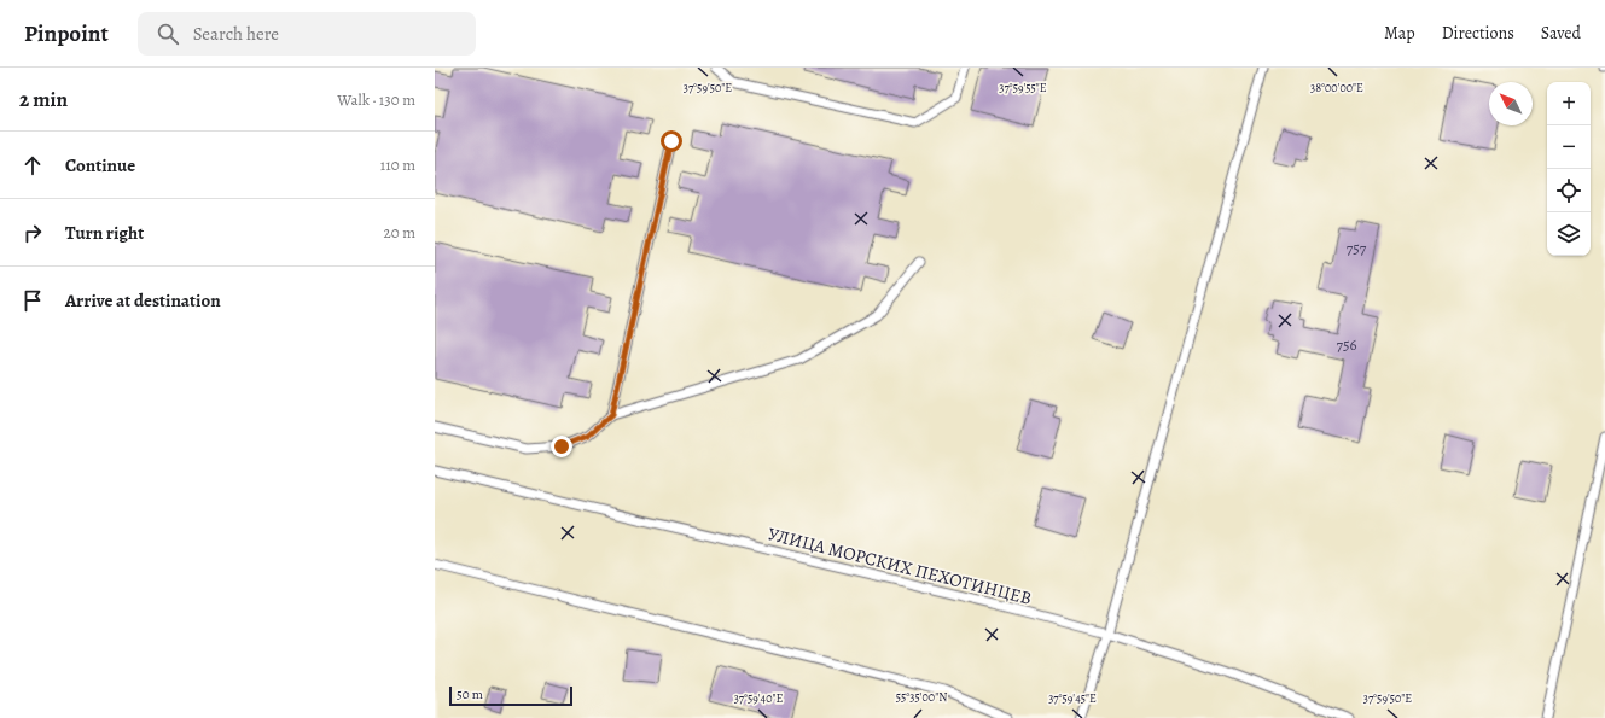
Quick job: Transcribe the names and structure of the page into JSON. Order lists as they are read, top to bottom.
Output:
{
  "streets": {
    "lane": ["УЛИЦА МОРСКИХ ПЕХОТИНЦЕВ"]
  },
  "house_numbers": ["757", "756"],
  "scale_bar": "50 m",
  "north": "top left",
  "page": {
    "header": "Pinpoint",
    "search": "Search here",
    "nav": ["Map", "Directions", "Saved"],
    "heading": ["2 min", "Walk · 130 m"],
    "map_buttons": ["+", "−"],
    "list": [
      ["Continue", "110 m"],
      ["Turn right", "20 m"],
      "Arrive at destination"
    ],
    "scale": "50 m"
  },
  "coordinates": [
    "37°59'50\"E",
    "37°59'55\"E",
    "38°00'00\"E",
    "55°35'00\"N",
    "37°59'40\"E",
    "37°59'45\"E"
  ]
}
